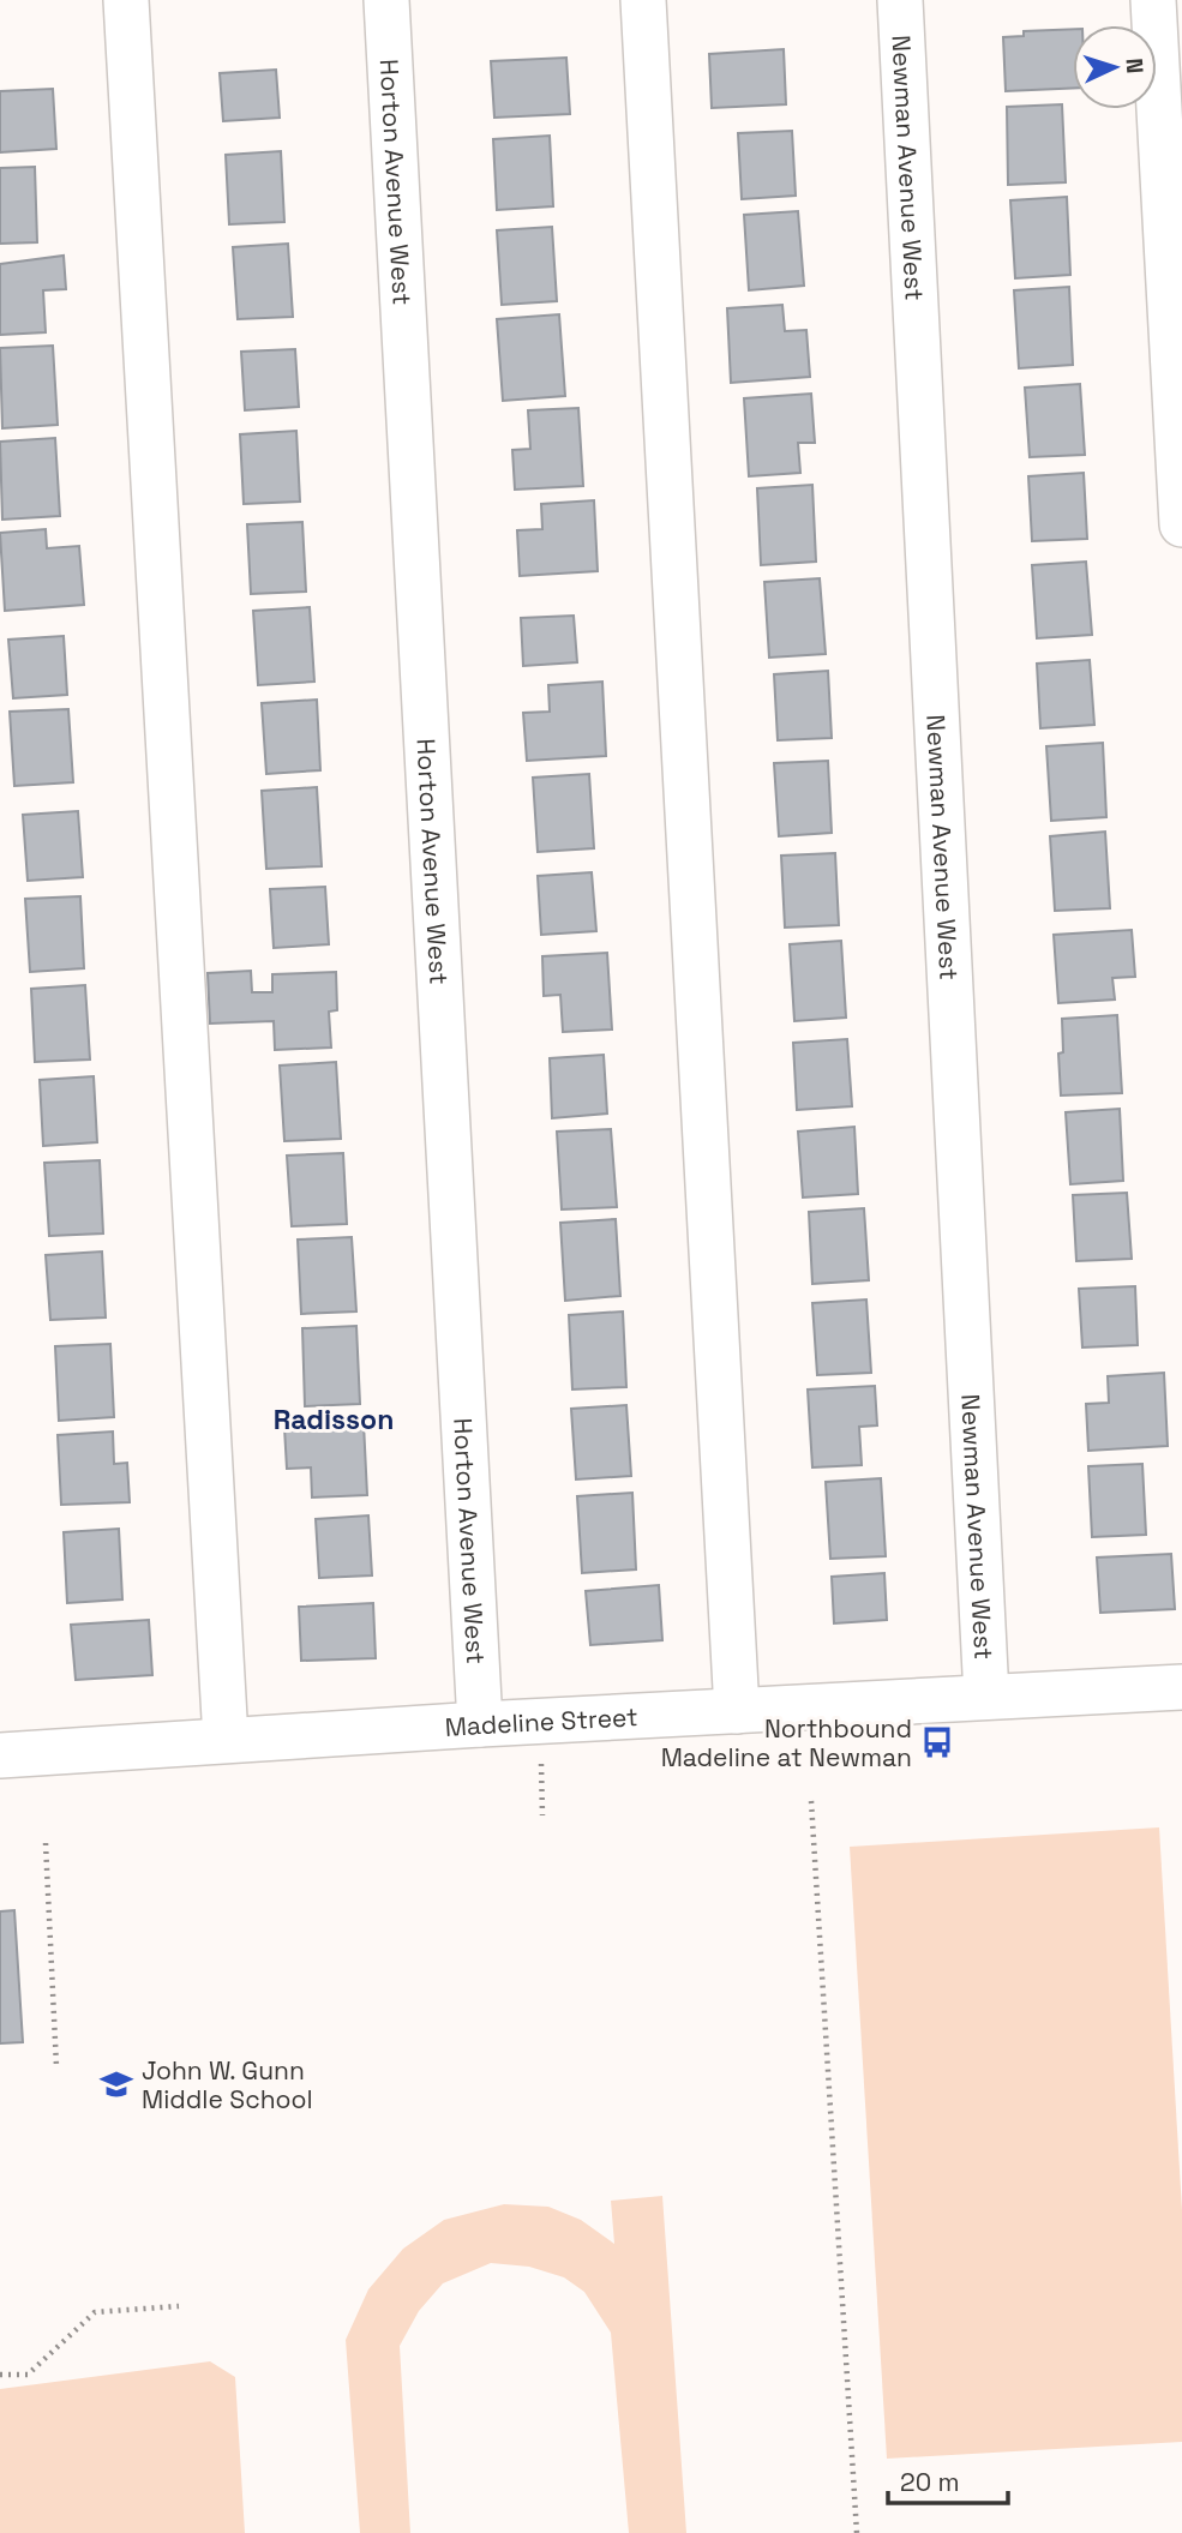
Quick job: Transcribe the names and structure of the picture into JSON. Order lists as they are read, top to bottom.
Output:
{
  "streets": {
    "street": ["Newman Avenue West", "Horton Avenue West", "Madeline Street"]
  },
  "crossings": [
    ["Newman Avenue West", "Madeline Street"],
    ["Horton Avenue West", "Madeline Street"]
  ],
  "districts": ["Radisson"],
  "places": {
    "bus stop": ["Northbound Madeline at Newman"],
    "school or university": ["John W. Gunn Middle School"]
  },
  "scale_bar": "20 m",
  "north": "right"
}
